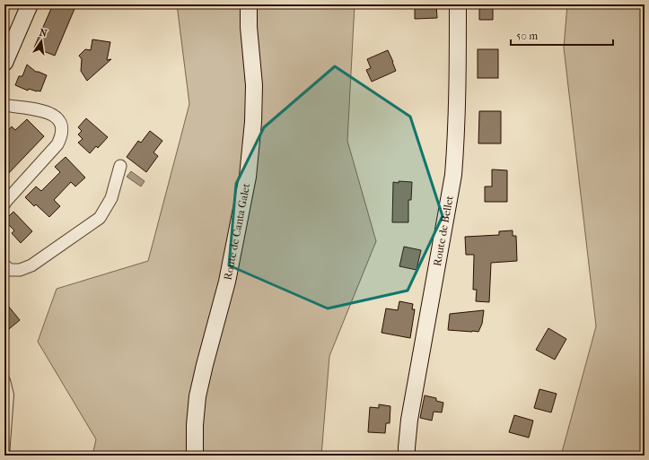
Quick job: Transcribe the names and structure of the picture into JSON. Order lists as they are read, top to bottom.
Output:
{
  "streets": {
    "street": ["Route de Canta Galet", "Route de Bellet"]
  },
  "scale_bar": "50 m",
  "north": "top"
}
